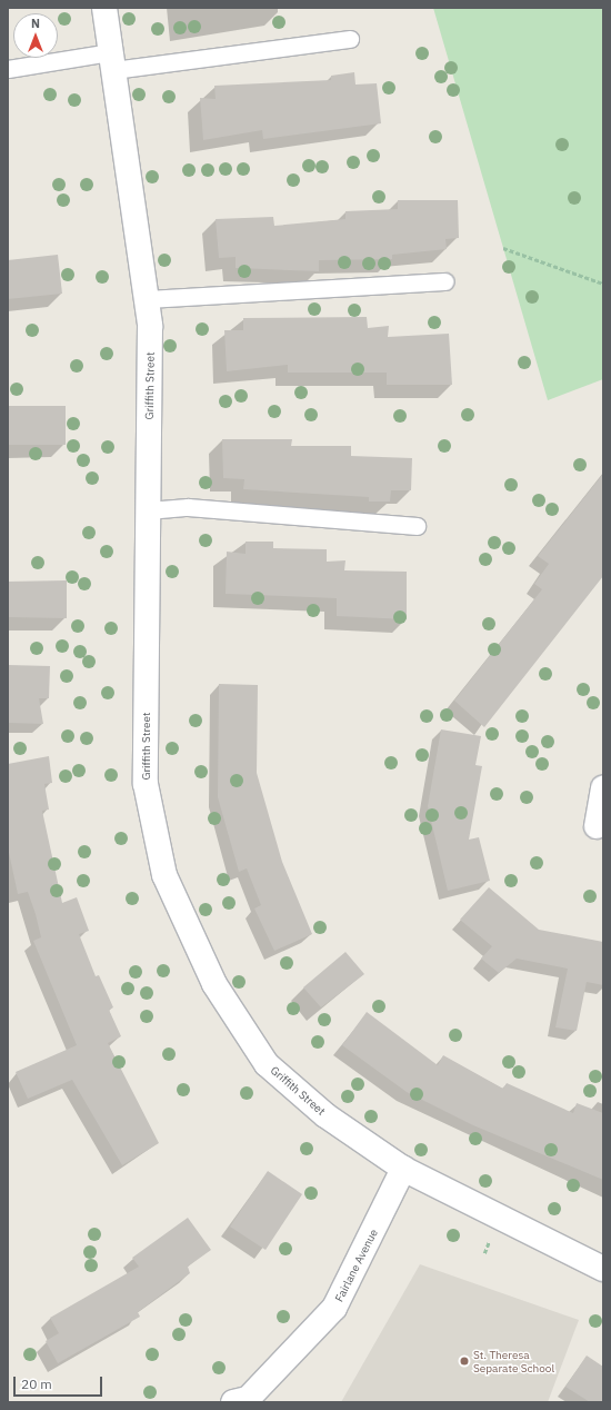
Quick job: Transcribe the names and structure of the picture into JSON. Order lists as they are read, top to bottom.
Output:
{
  "streets": {
    "street": ["Griffith Street", "Fairlane Avenue"]
  },
  "crossings": [
    ["Griffith Street", "Fairlane Avenue"]
  ],
  "places": ["St. Theresa Separate School"],
  "scale_bar": "20 m",
  "north": "top"
}
